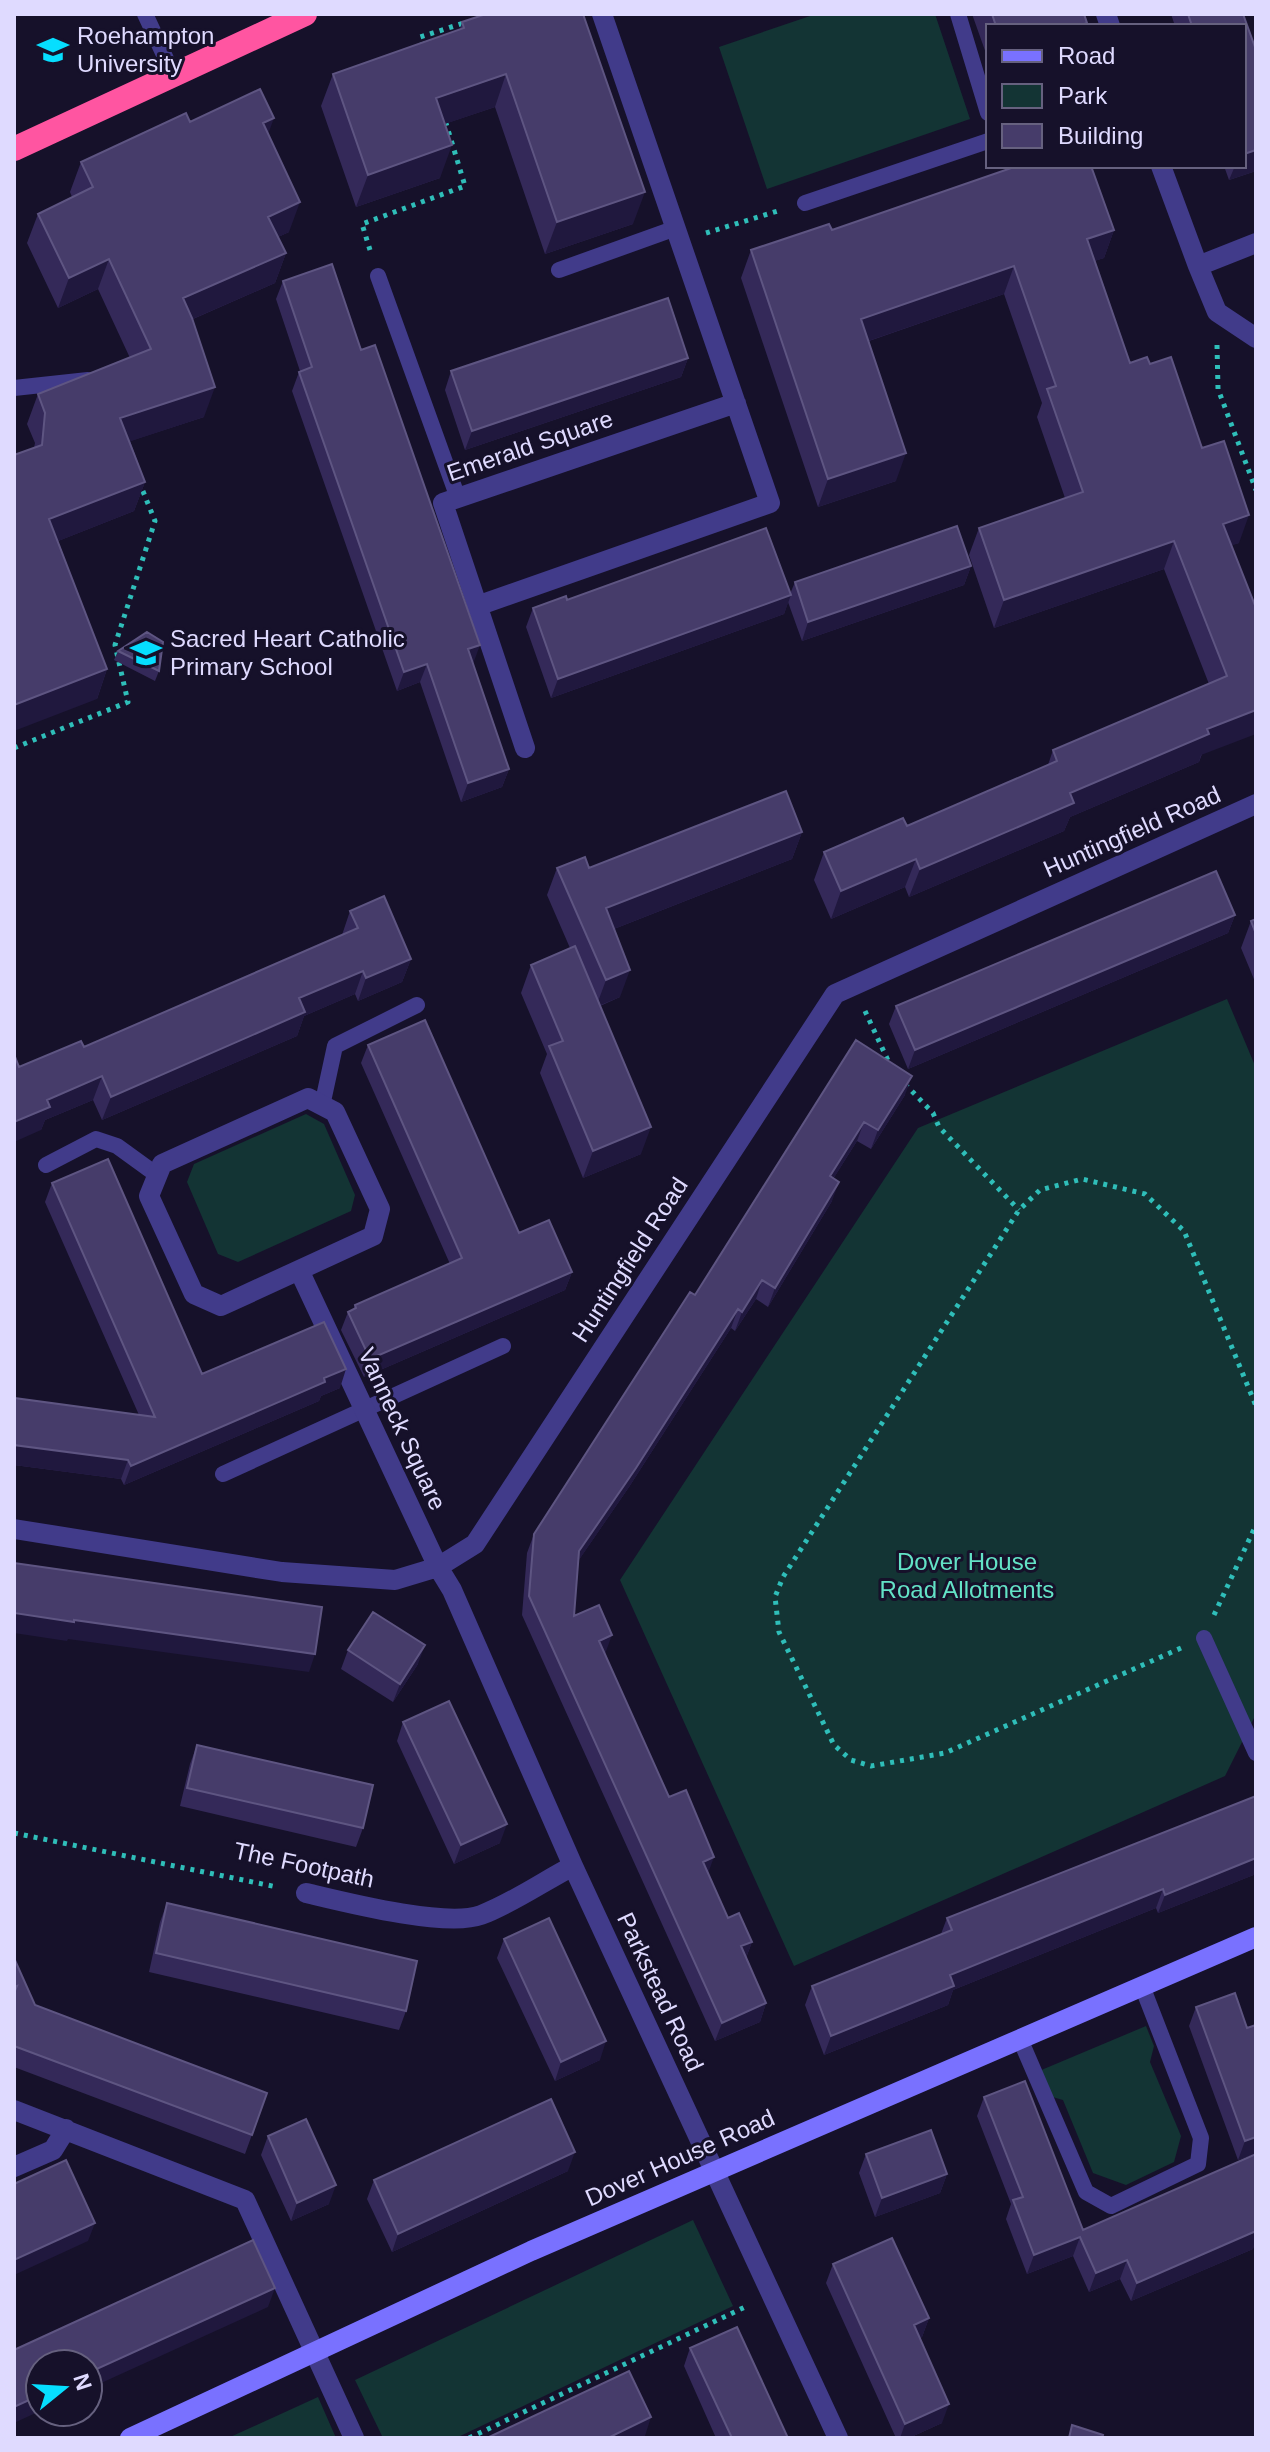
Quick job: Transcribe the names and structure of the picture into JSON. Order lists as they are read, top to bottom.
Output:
{
  "streets": {
    "street": [
      "Emerald Square",
      "Huntingfield Road",
      "Vanneck Square",
      "The Footpath",
      "Parkstead Road",
      "Dover House Road"
    ]
  },
  "crossings": [
    ["Huntingfield Road", "Vanneck Square"],
    ["Huntingfield Road", "Parkstead Road"],
    ["Vanneck Square", "Parkstead Road"],
    ["The Footpath", "Parkstead Road"],
    ["Parkstead Road", "Dover House Road"]
  ],
  "parks": ["Dover House Road Allotments"],
  "places": {
    "school or university": ["Roehampton University", "Sacred Heart Catholic Primary School"]
  },
  "legend": ["Road", "Park", "Building"],
  "north": "right"
}
